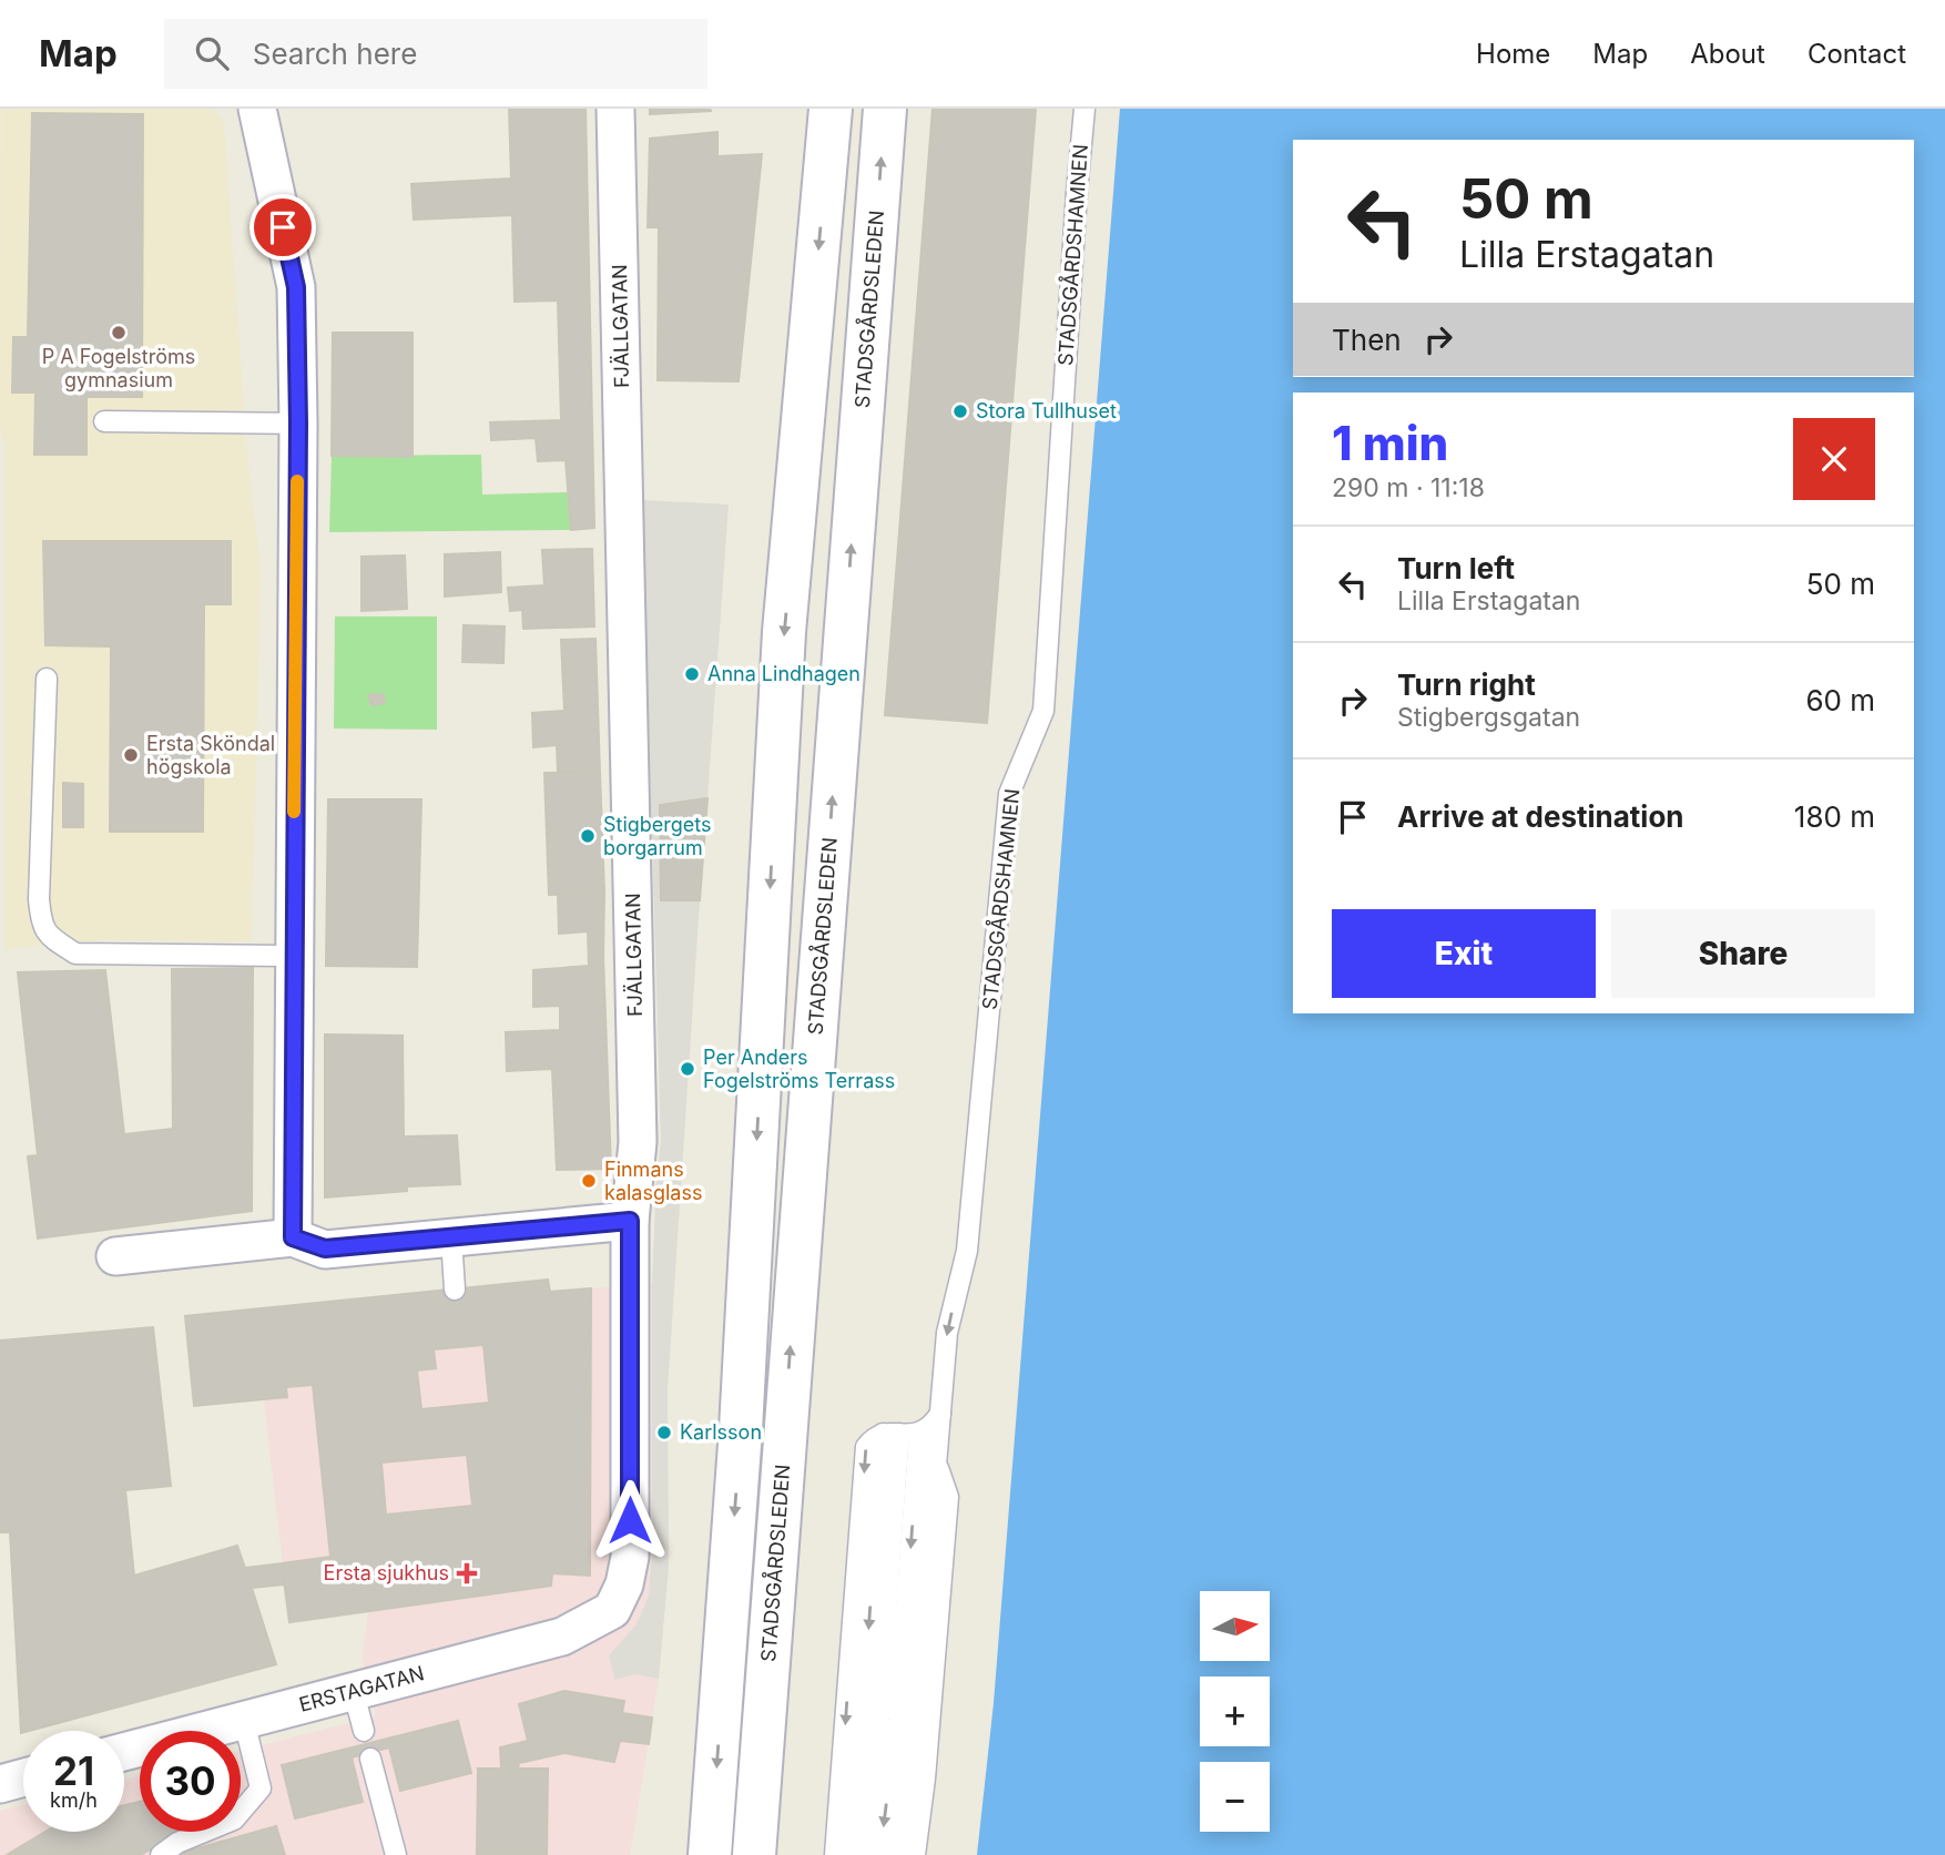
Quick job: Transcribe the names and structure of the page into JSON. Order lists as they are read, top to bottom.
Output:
{
  "streets": {
    "main road": ["STADSGÅRDSLEDEN"],
    "street": ["FJÄLLGATAN", "ERSTAGATAN"],
    "lane": ["STADSGÅRDSHAMNEN"]
  },
  "crossings": [
    ["FJÄLLGATAN", "ERSTAGATAN"]
  ],
  "one_way": ["STADSGÅRDSHAMNEN"],
  "places": {
    "other": [
      "P A Fogelströms gymnasium",
      "Stora Tullhuset",
      "Anna Lindhagen",
      "Ersta Sköndal högskola",
      "Stigbergets borgarrum",
      "Per Anders Fogelströms Terrass",
      "Finmans kalasglass",
      "Karlsson"
    ],
    "health": ["Ersta sjukhus"]
  },
  "north": "right",
  "page": {
    "header": "Map",
    "search": "Search here",
    "nav": [
      "Home",
      "Map",
      "About",
      "Contact"
    ],
    "turn": ["50 m", "Lilla Erstagatan"],
    "then": "Then",
    "heading": ["1 min", "290 m · 11:18"],
    "list": [
      {
        "name": "Turn left",
        "note": "Lilla Erstagatan",
        "value": "50 m"
      },
      {
        "name": "Turn right",
        "note": "Stigbergsgatan",
        "value": "60 m"
      },
      {
        "name": "Arrive at destination",
        "value": "180 m"
      }
    ],
    "buttons": ["Exit", "Share"],
    "map_buttons": ["+", "−"],
    "speed": "21 km/h",
    "limit": "30"
  }
}
